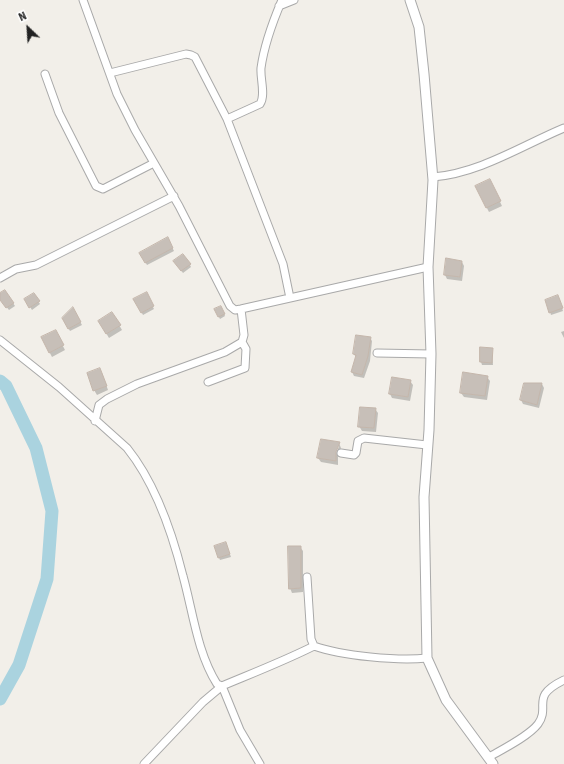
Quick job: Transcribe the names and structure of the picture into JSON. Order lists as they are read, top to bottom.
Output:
{
  "north": "top left"
}
